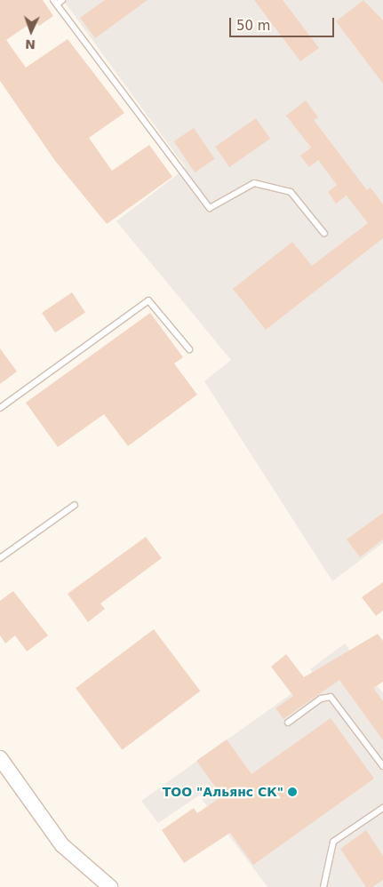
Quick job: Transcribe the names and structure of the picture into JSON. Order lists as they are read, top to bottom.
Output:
{
  "places": ["ТОО \"Альянс СК\""],
  "scale_bar": "50 m",
  "north": "bottom"
}
